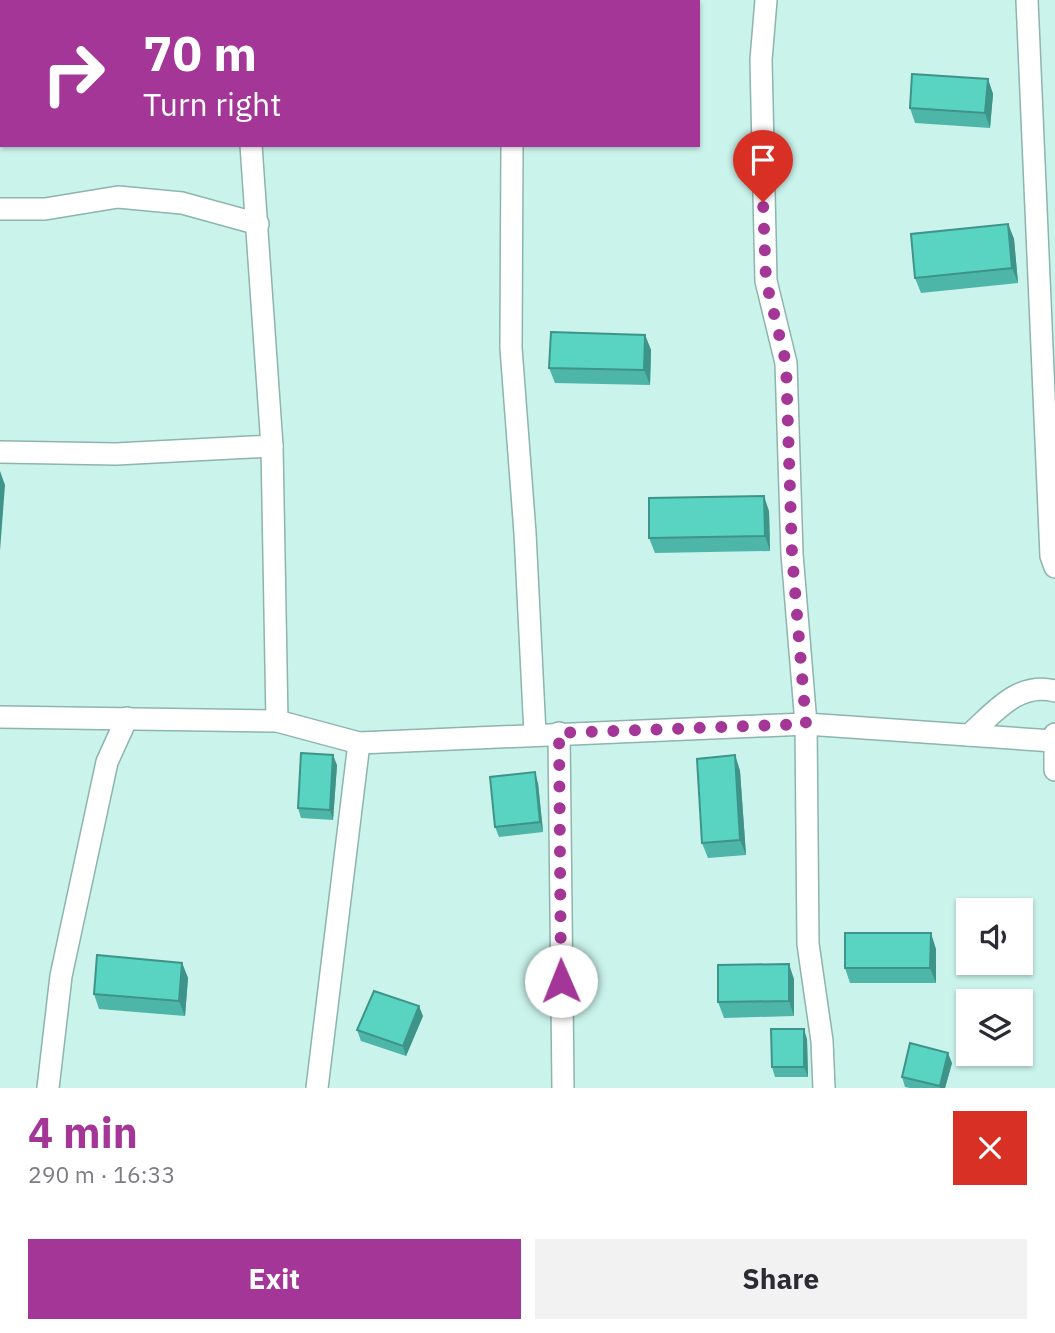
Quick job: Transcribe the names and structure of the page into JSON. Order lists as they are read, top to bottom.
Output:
{
  "page": {
    "turn": ["70 m", "Turn right"],
    "heading": ["4 min", "290 m · 16:33"],
    "buttons": ["Exit", "Share"]
  }
}
